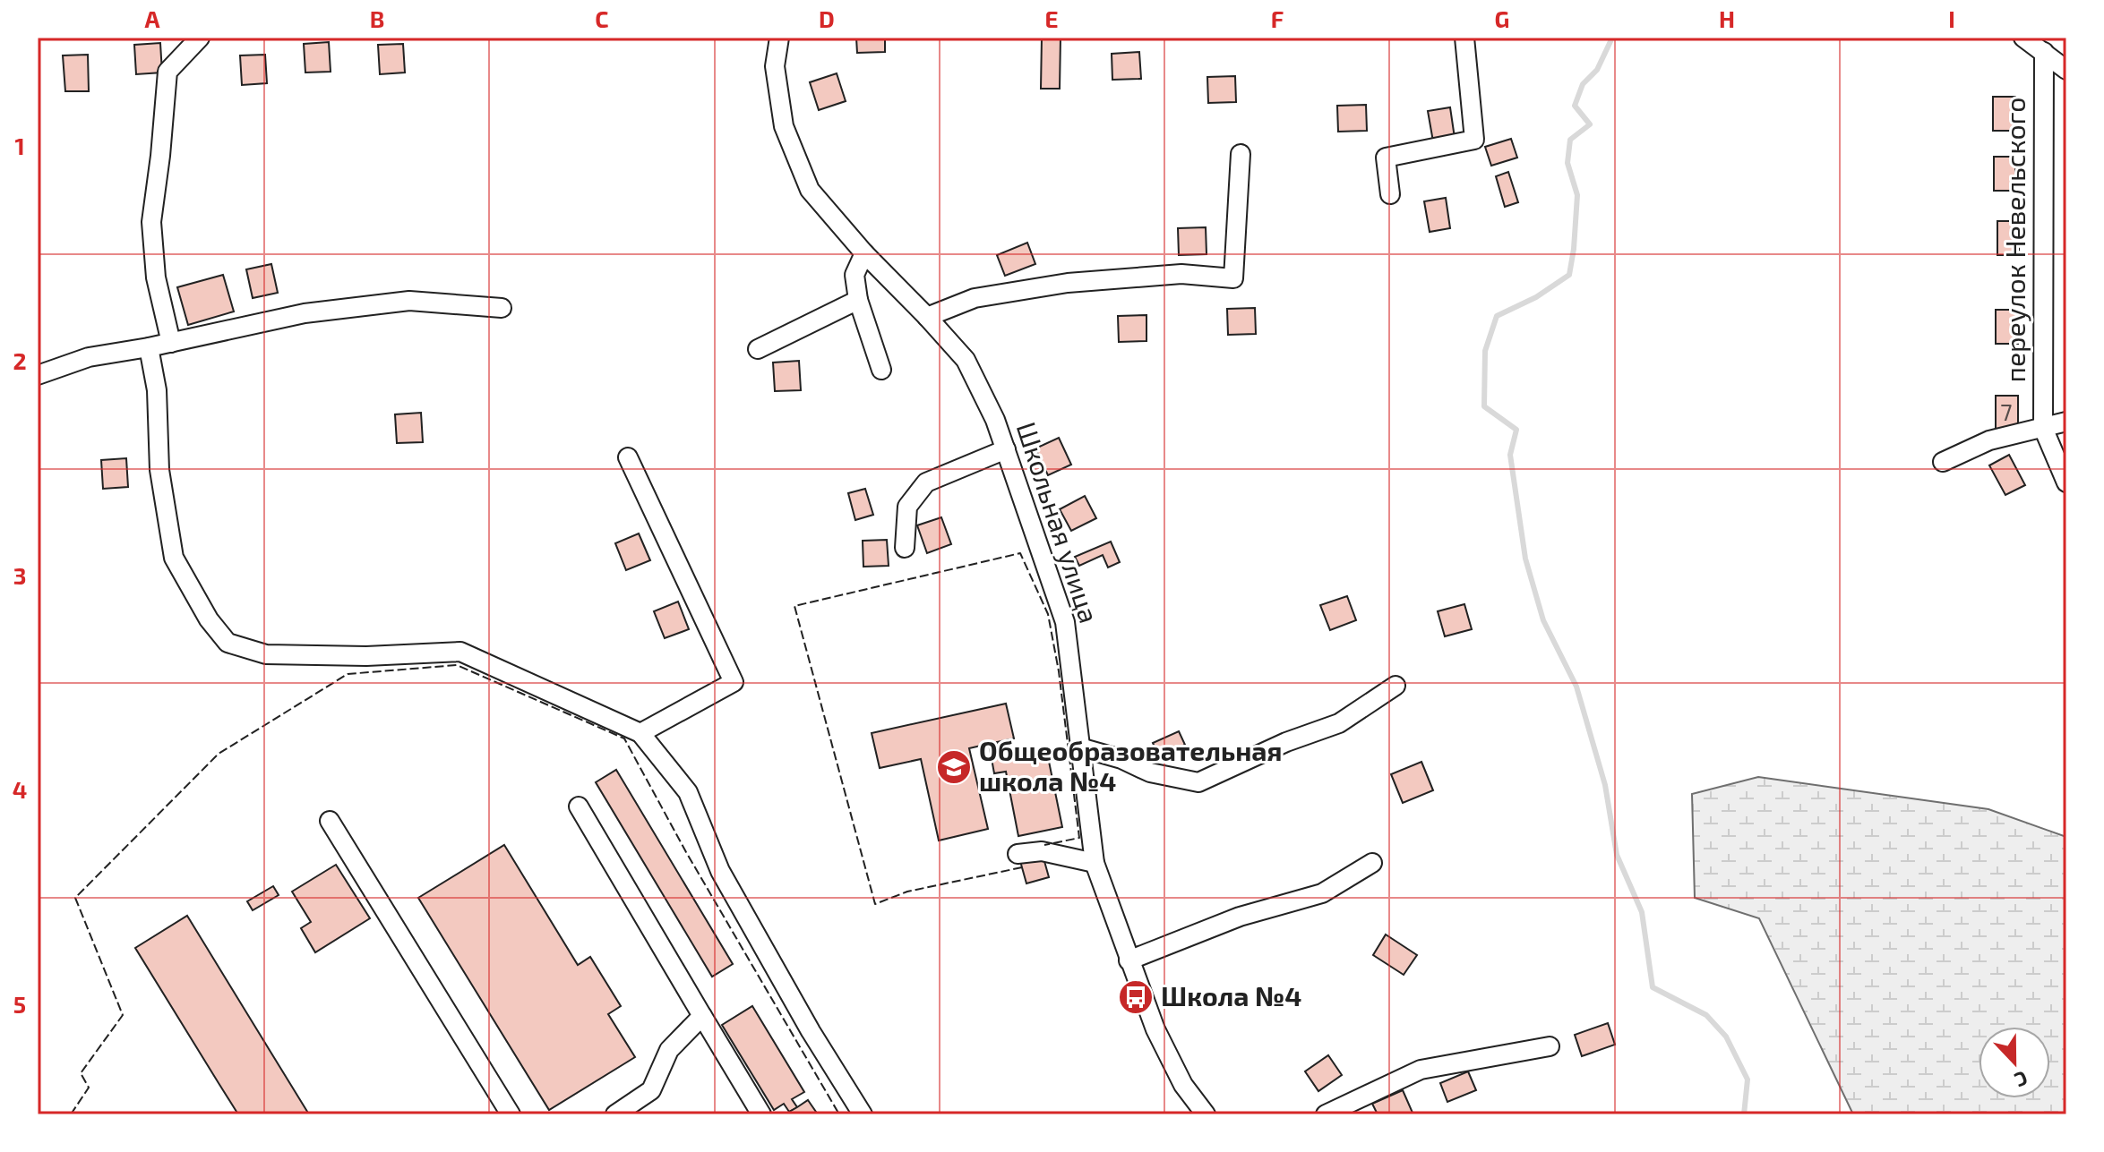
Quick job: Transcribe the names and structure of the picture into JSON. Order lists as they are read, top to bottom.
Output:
{
  "streets": {
    "street": ["переулок Невельского", "Школьная улица"]
  },
  "places": {
    "school or university": ["Общеобразовательная школа №4"],
    "bus stop": ["Школа №4"]
  },
  "house_numbers": ["7"],
  "north": "bottom",
  "grid": {
    "columns": [
      "A",
      "B",
      "C",
      "D",
      "E",
      "F",
      "G",
      "H",
      "I"
    ],
    "rows": [
      "1",
      "2",
      "3",
      "4",
      "5"
    ]
  }
}
